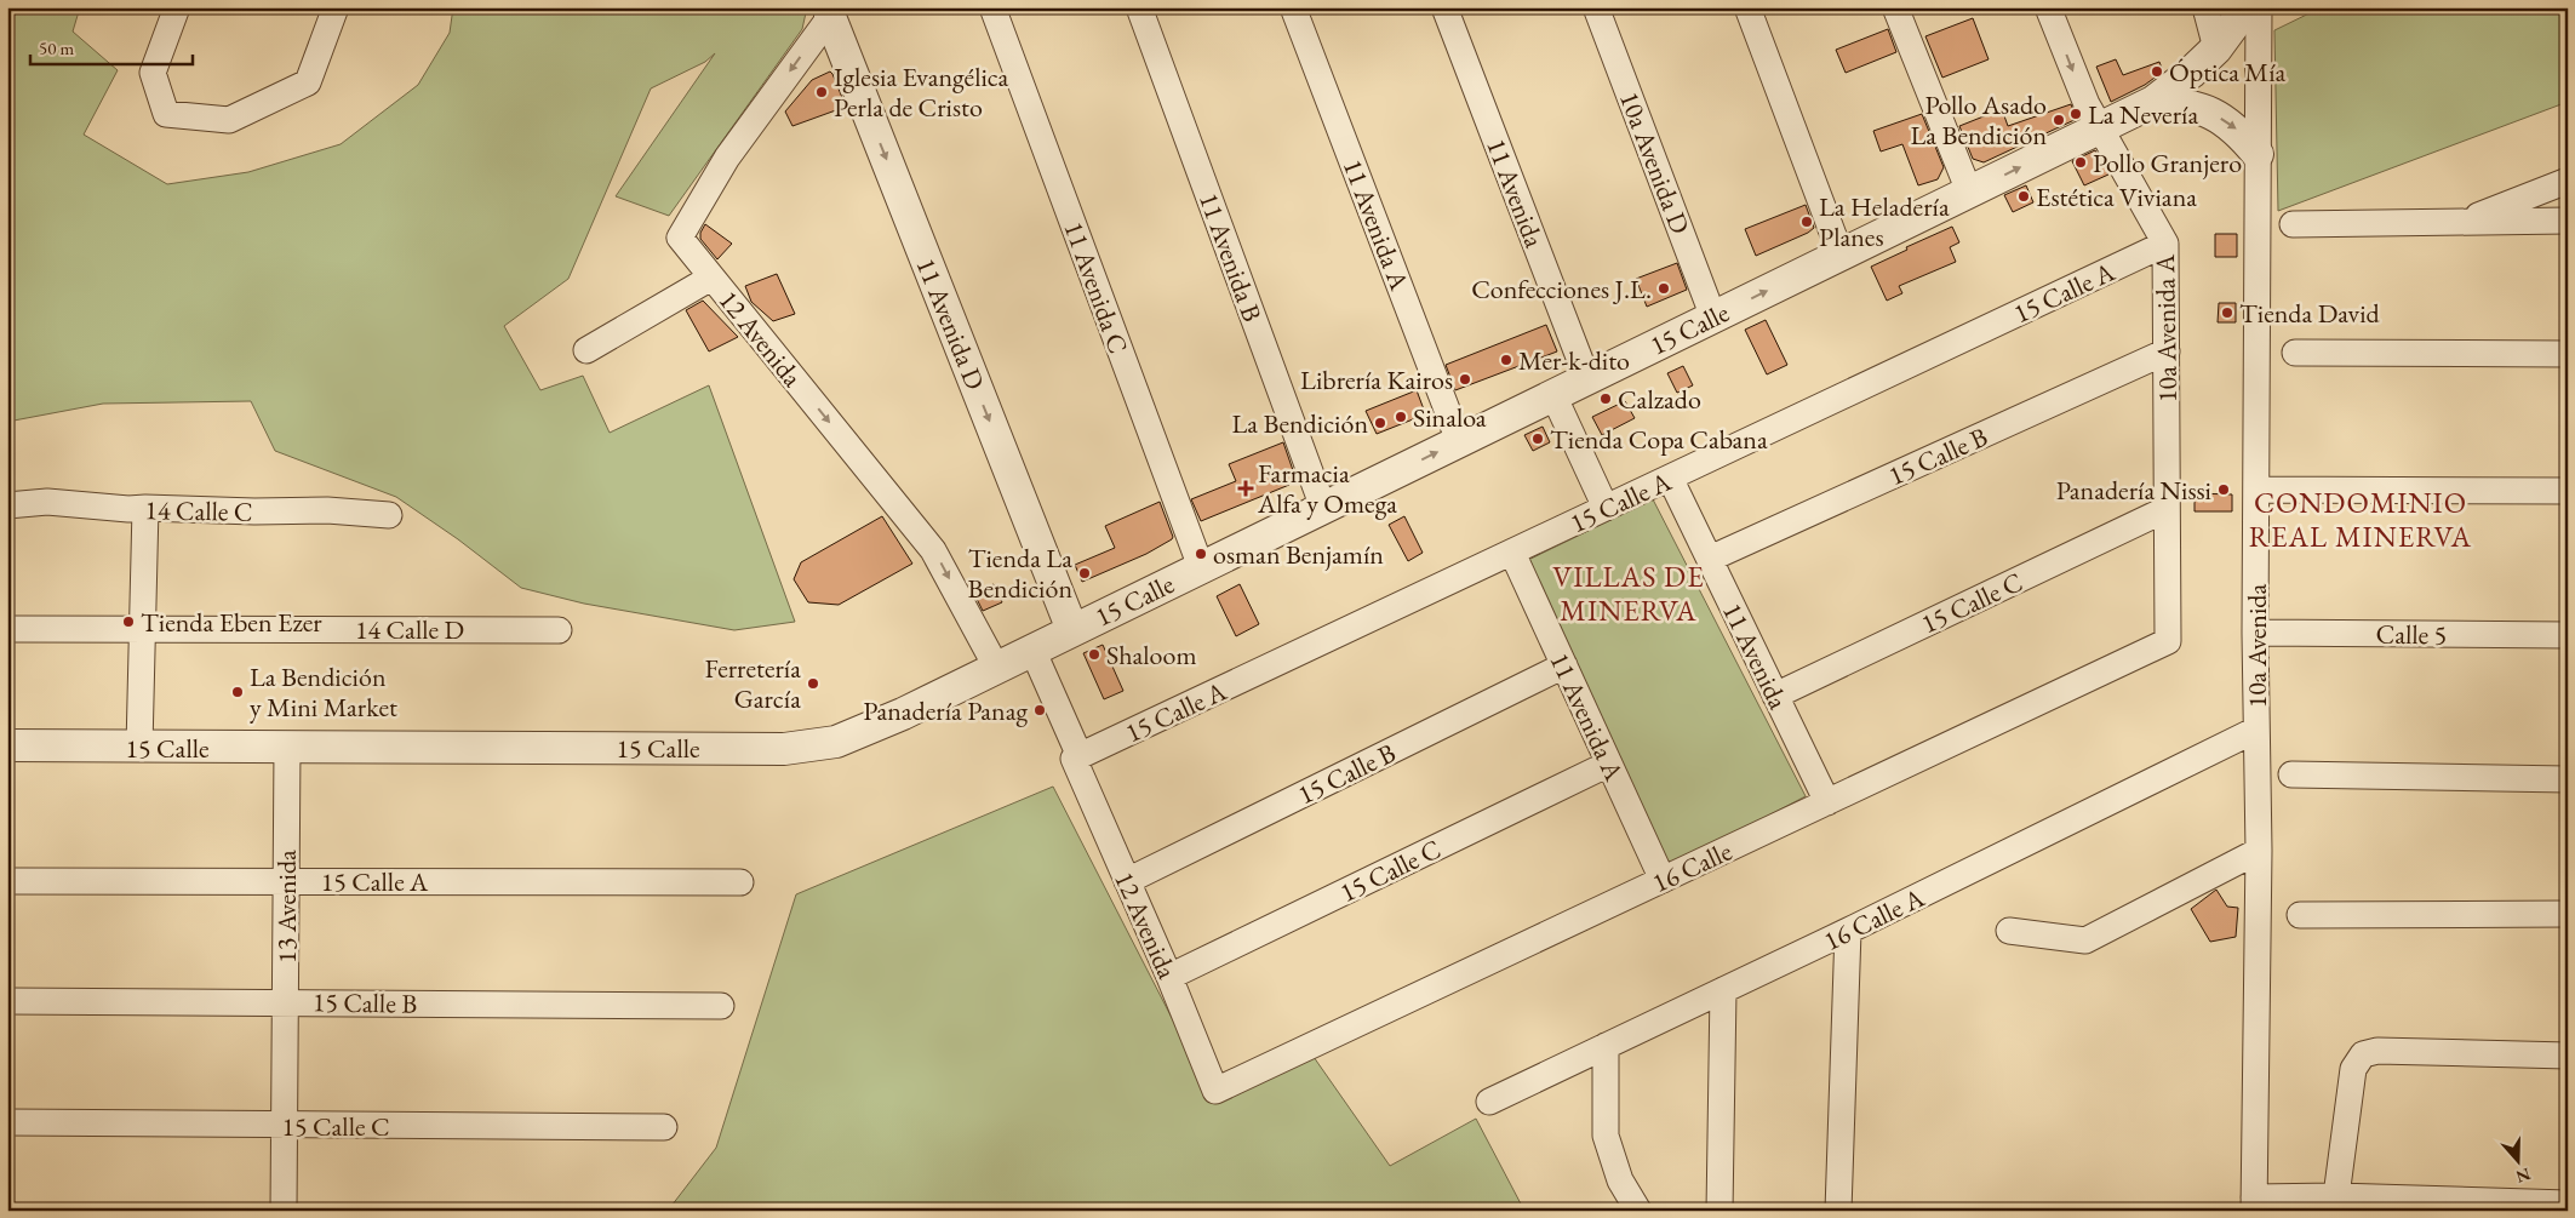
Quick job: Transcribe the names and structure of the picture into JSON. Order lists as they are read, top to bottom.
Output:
{
  "streets": {
    "street": [
      "10a Avenida D",
      "11 Avenida",
      "11 Avenida A",
      "11 Avenida B",
      "11 Avenida C",
      "15 Calle A",
      "11 Avenida D",
      "15 Calle",
      "10a Avenida A",
      "12 Avenida",
      "15 Calle B",
      "14 Calle C",
      "15 Calle C",
      "14 Calle D",
      "Calle 5",
      "10a Avenida",
      "16 Calle",
      "13 Avenida",
      "16 Calle A"
    ]
  },
  "crossings": [
    ["10a Avenida D", "15 Calle"],
    ["11 Avenida", "15 Calle A"],
    ["11 Avenida", "15 Calle"],
    ["11 Avenida", "15 Calle B"],
    ["11 Avenida", "15 Calle C"],
    ["11 Avenida", "16 Calle"],
    ["11 Avenida A", "15 Calle A"],
    ["11 Avenida A", "15 Calle"],
    ["11 Avenida A", "15 Calle B"],
    ["11 Avenida A", "15 Calle C"],
    ["11 Avenida A", "16 Calle"],
    ["11 Avenida B", "15 Calle"],
    ["11 Avenida C", "15 Calle"],
    ["15 Calle A", "10a Avenida A"],
    ["15 Calle A", "12 Avenida"],
    ["15 Calle A", "13 Avenida"],
    ["11 Avenida D", "15 Calle"],
    ["11 Avenida D", "12 Avenida"],
    ["15 Calle", "10a Avenida A"],
    ["15 Calle", "12 Avenida"],
    ["15 Calle", "13 Avenida"],
    ["10a Avenida A", "15 Calle B"],
    ["10a Avenida A", "15 Calle C"],
    ["10a Avenida A", "16 Calle"],
    ["12 Avenida", "15 Calle B"],
    ["12 Avenida", "15 Calle C"],
    ["12 Avenida", "16 Calle"],
    ["15 Calle B", "13 Avenida"],
    ["15 Calle C", "13 Avenida"],
    ["Calle 5", "10a Avenida"],
    ["10a Avenida", "16 Calle A"]
  ],
  "one_way": ["11 Avenida D", "12 Avenida"],
  "districts": ["CONDOMINIO REAL MINERVA", "VILLAS DE MINERVA"],
  "places": {
    "other": [
      "Óptica Mía",
      "Iglesia Evangélica Perla de Cristo",
      "La Nevería",
      "Pollo Asado La Bendición",
      "Pollo Granjero",
      "Estética Viviana",
      "La Heladería Planes",
      "Confecciones J.L.",
      "Tienda David",
      "Mer-k-dito",
      "Librería Kairos",
      "Calzado",
      "Sinaloa",
      "La Bendición",
      "Tienda Copa Cabana",
      "Panadería Nissi",
      "osman Benjamín",
      "Tienda La Bendición",
      "Tienda Eben Ezer",
      "Shaloom",
      "Ferretería García",
      "La Bendición y Mini Market",
      "Panadería Panag"
    ],
    "health": ["Farmacia Alfa y Omega"]
  },
  "scale_bar": "50 m",
  "north": "bottom"
}
